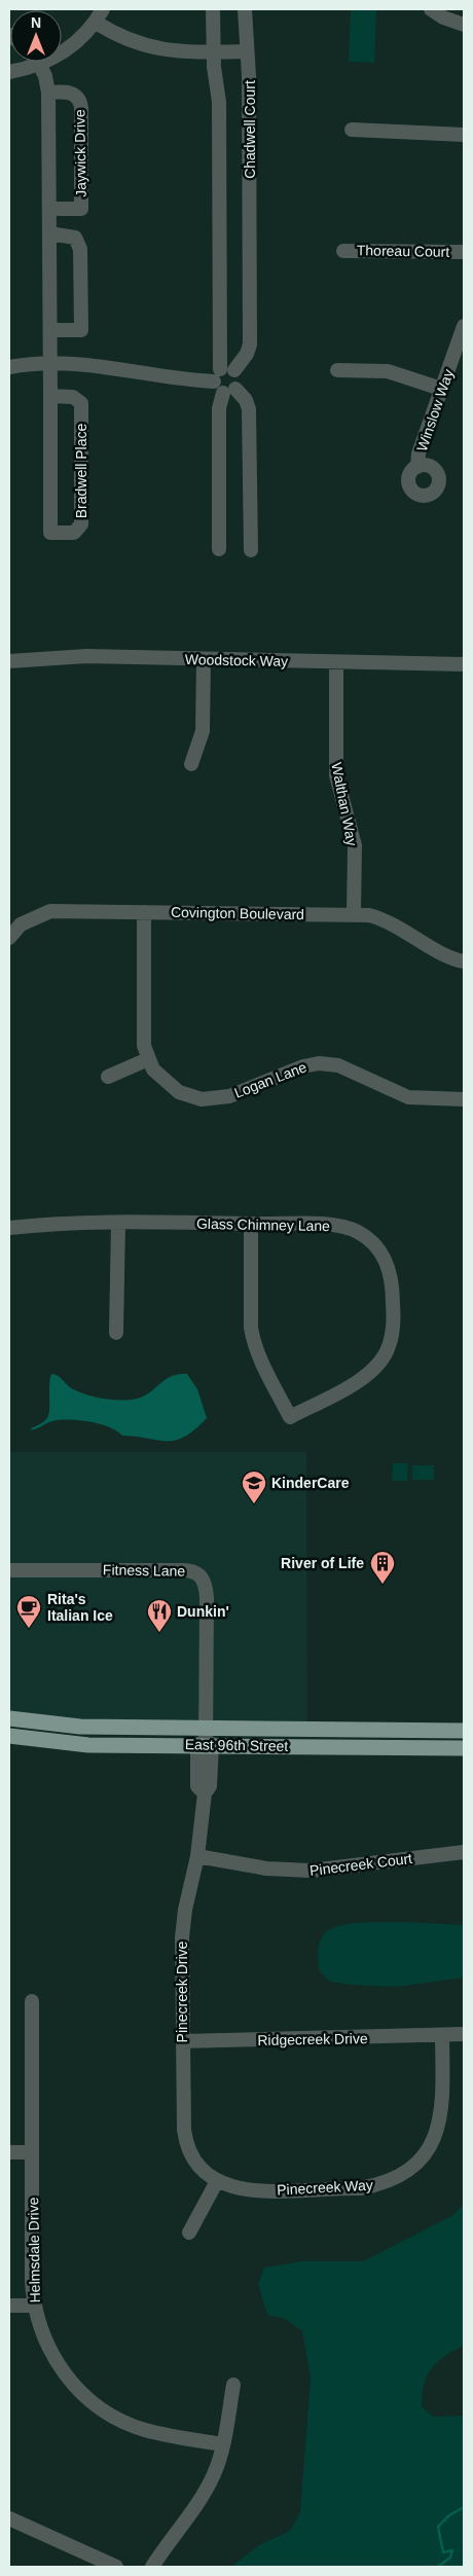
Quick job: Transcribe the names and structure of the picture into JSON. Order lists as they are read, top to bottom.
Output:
{
  "streets": {
    "main road": ["East 96th Street"],
    "street": [
      "Chadwell Court",
      "Jaywick Drive",
      "Thoreau Court",
      "Winslow Way",
      "Bradwell Place",
      "Woodstock Way",
      "Walthan Way",
      "Covington Boulevard",
      "Logan Lane",
      "Glass Chimney Lane",
      "Fitness Lane",
      "Pinecreek Court",
      "Pinecreek Drive",
      "Ridgecreek Drive",
      "Pinecreek Way",
      "Helmsdale Drive"
    ]
  },
  "crossings": [
    ["Woodstock Way", "Walthan Way"],
    ["Walthan Way", "Covington Boulevard"],
    ["Covington Boulevard", "Logan Lane"],
    ["Fitness Lane", "East 96th Street"],
    ["Fitness Lane", "Pinecreek Drive"],
    ["East 96th Street", "Pinecreek Drive"],
    ["Pinecreek Court", "Pinecreek Drive"],
    ["Pinecreek Drive", "Ridgecreek Drive"],
    ["Pinecreek Drive", "Pinecreek Way"],
    ["Ridgecreek Drive", "Pinecreek Way"]
  ],
  "places": {
    "school or university": ["KinderCare"],
    "building": ["River of Life"],
    "cafe": ["Rita's Italian Ice"],
    "restaurant": ["Dunkin'"]
  },
  "north": "top"
}
